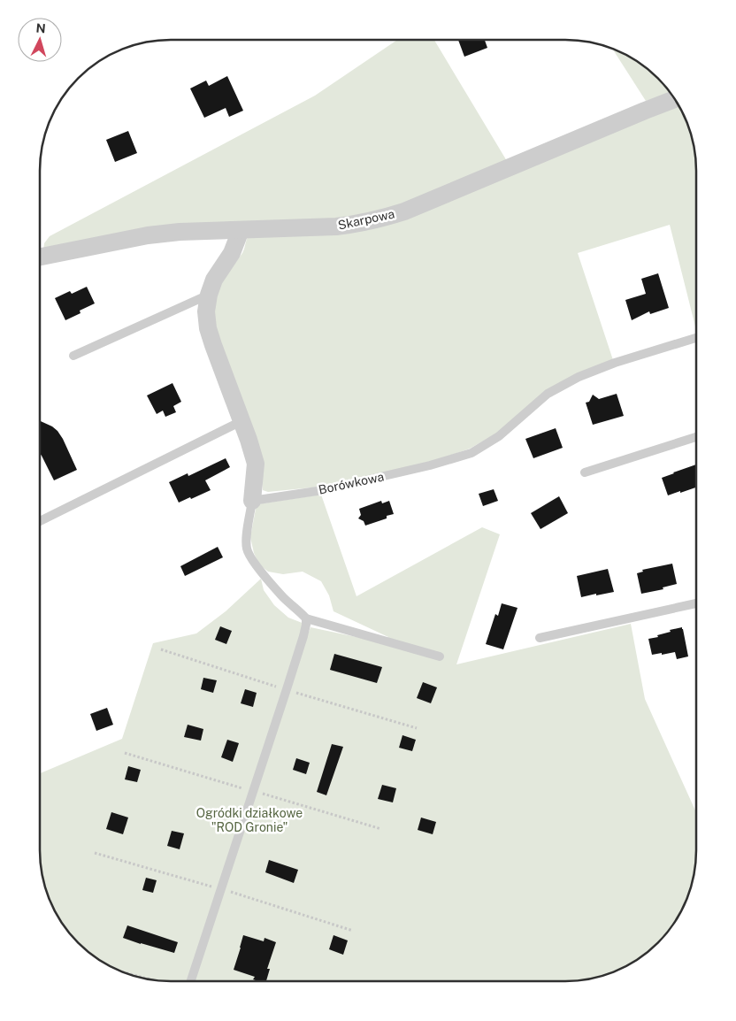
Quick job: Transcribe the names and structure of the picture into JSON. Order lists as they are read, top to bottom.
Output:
{
  "streets": {
    "street": ["Skarpowa"],
    "lane": ["Borówkowa"]
  },
  "parks": ["Ogródki działkowe \"ROD Gronie\""],
  "north": "top"
}
